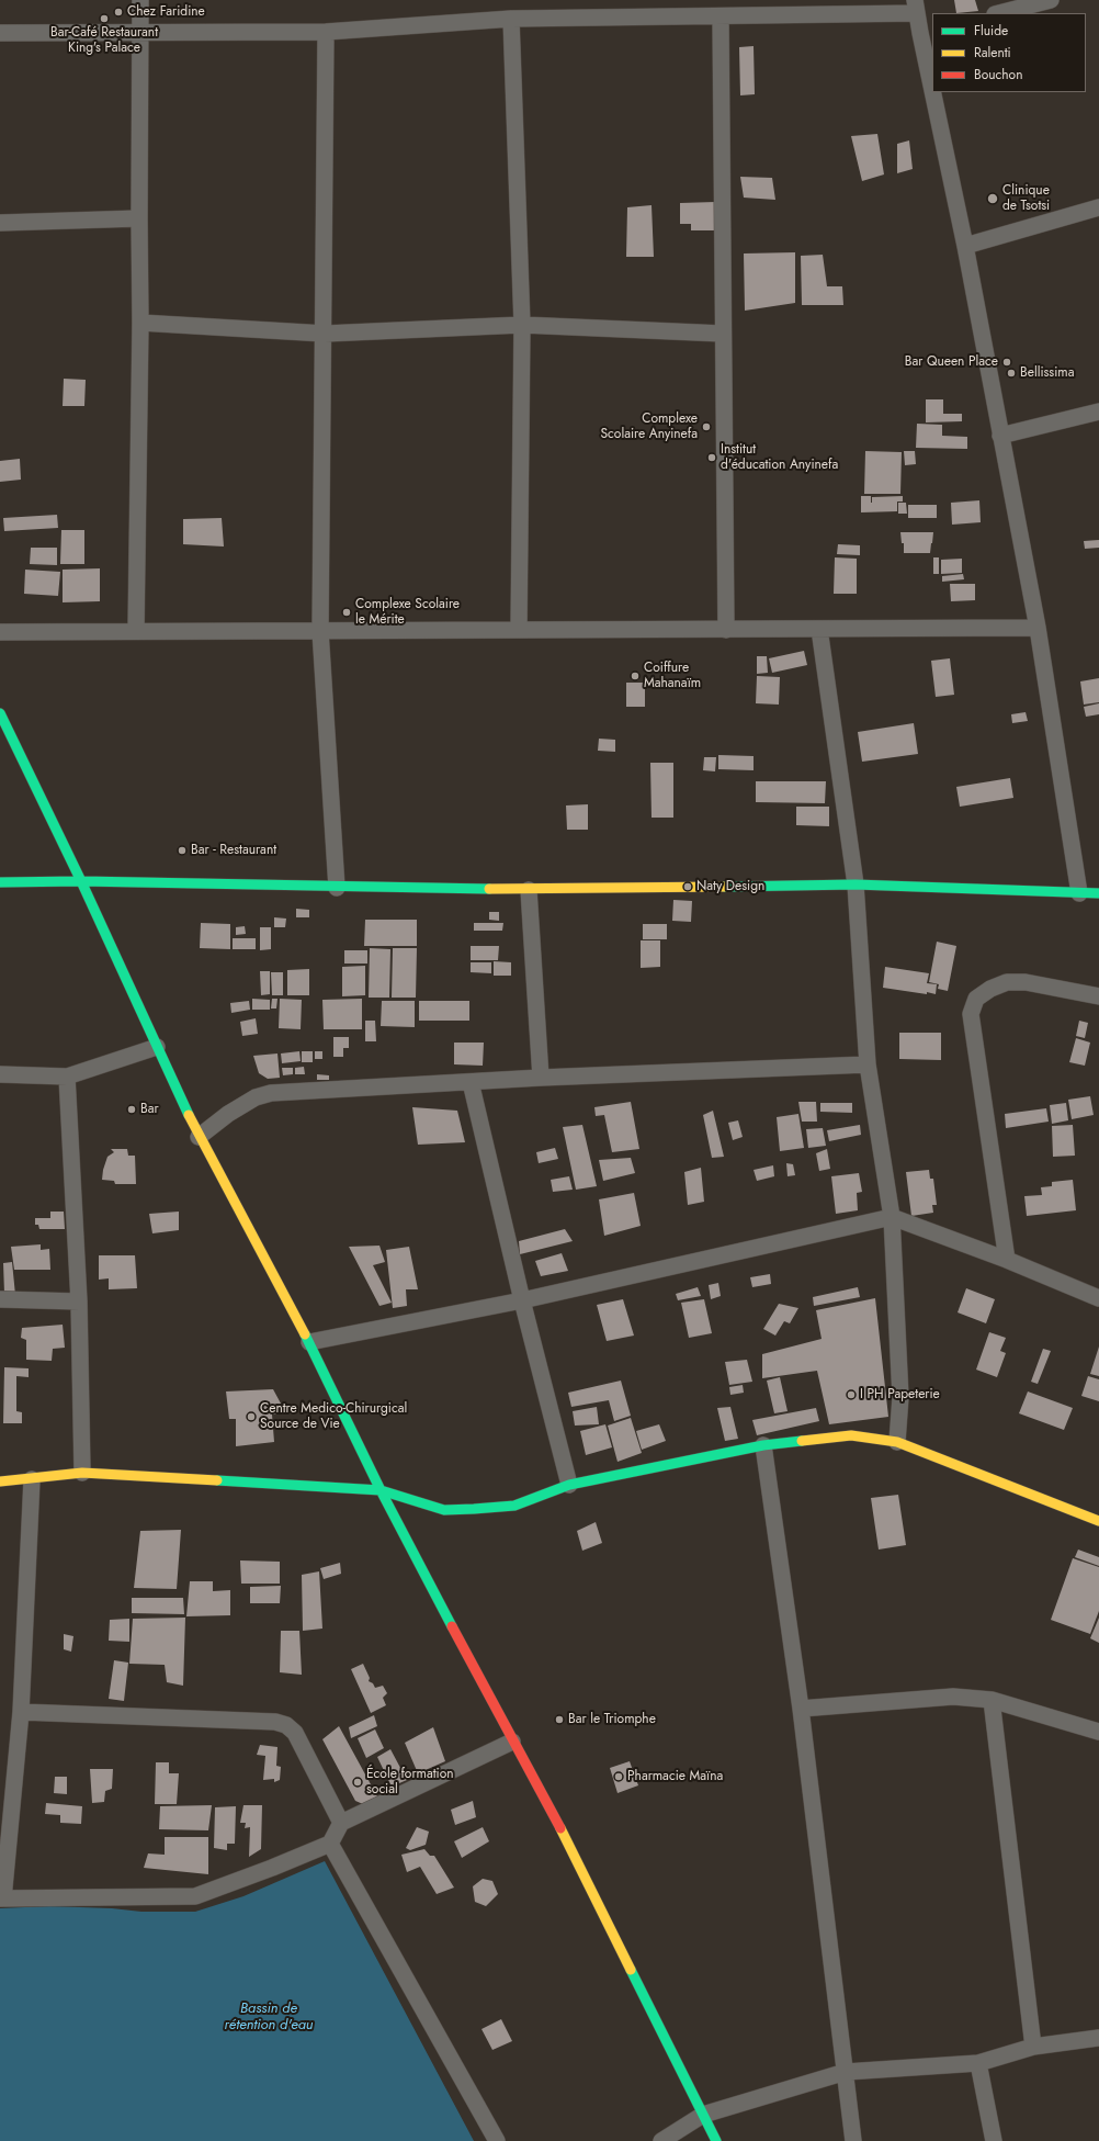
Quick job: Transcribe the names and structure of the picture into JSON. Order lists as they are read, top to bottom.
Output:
{
  "water": ["Bassin de rétention d'eau"],
  "places": [
    "Chez Faridine",
    "Bar-Café Restaurant King's Palace",
    "Clinique de Tsotsi",
    "Bar Queen Place",
    "Bellissima",
    "Complexe Scolaire Anyinefa",
    "Institut d'éducation Anyinefa",
    "Complexe Scolaire le Mérite",
    "Coiffure Mahanaïm",
    "Bar - Restaurant",
    "Naty Design",
    "Bar",
    "I PH Papeterie",
    "Centre Medico-Chirurgical Source de Vie",
    "Bar le Triomphe",
    "Pharmacie Maïna",
    "École formation social"
  ],
  "legend": ["Fluide", "Ralenti", "Bouchon"]
}
